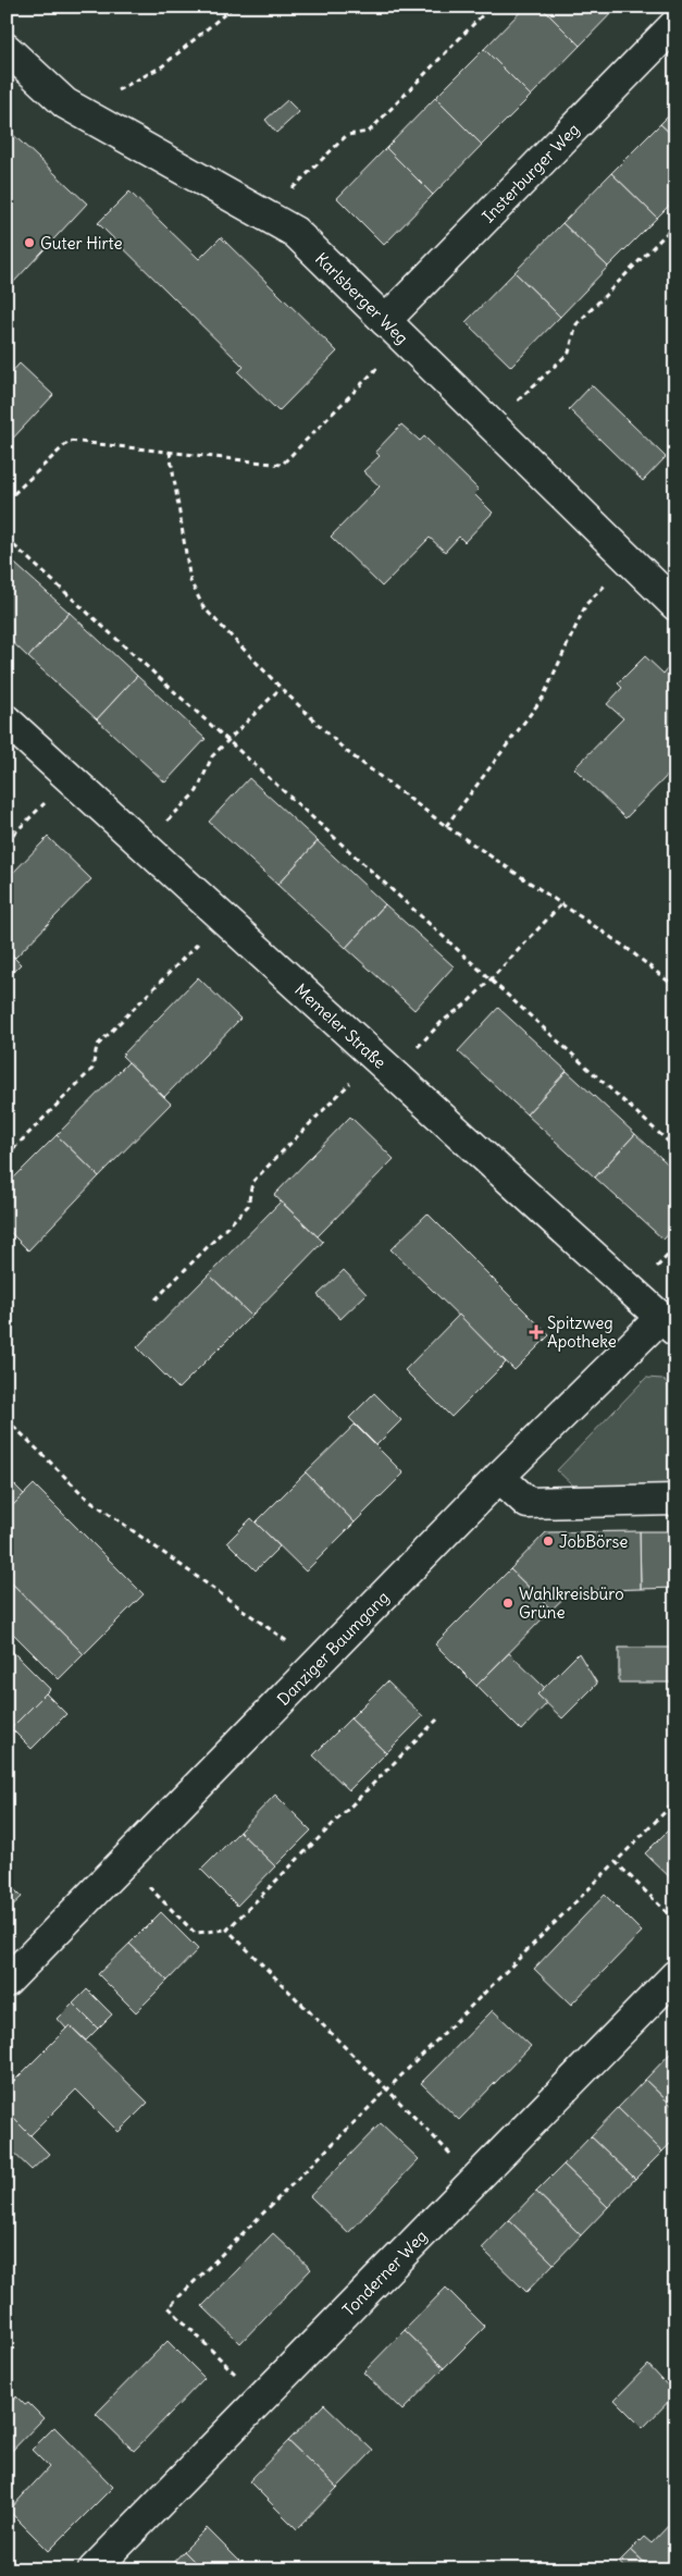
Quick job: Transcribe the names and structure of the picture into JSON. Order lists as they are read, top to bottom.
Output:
{
  "streets": {
    "street": [
      "Insterburger Weg",
      "Karlsberger Weg",
      "Memeler Straße",
      "Danziger Baumgang",
      "Tonderner Weg"
    ]
  },
  "crossings": [
    ["Insterburger Weg", "Karlsberger Weg"],
    ["Memeler Straße", "Danziger Baumgang"]
  ],
  "places": {
    "other": ["Guter Hirte", "JobBörse", "Wahlkreisbüro Grüne"],
    "health": ["Spitzweg Apotheke"]
  }
}
